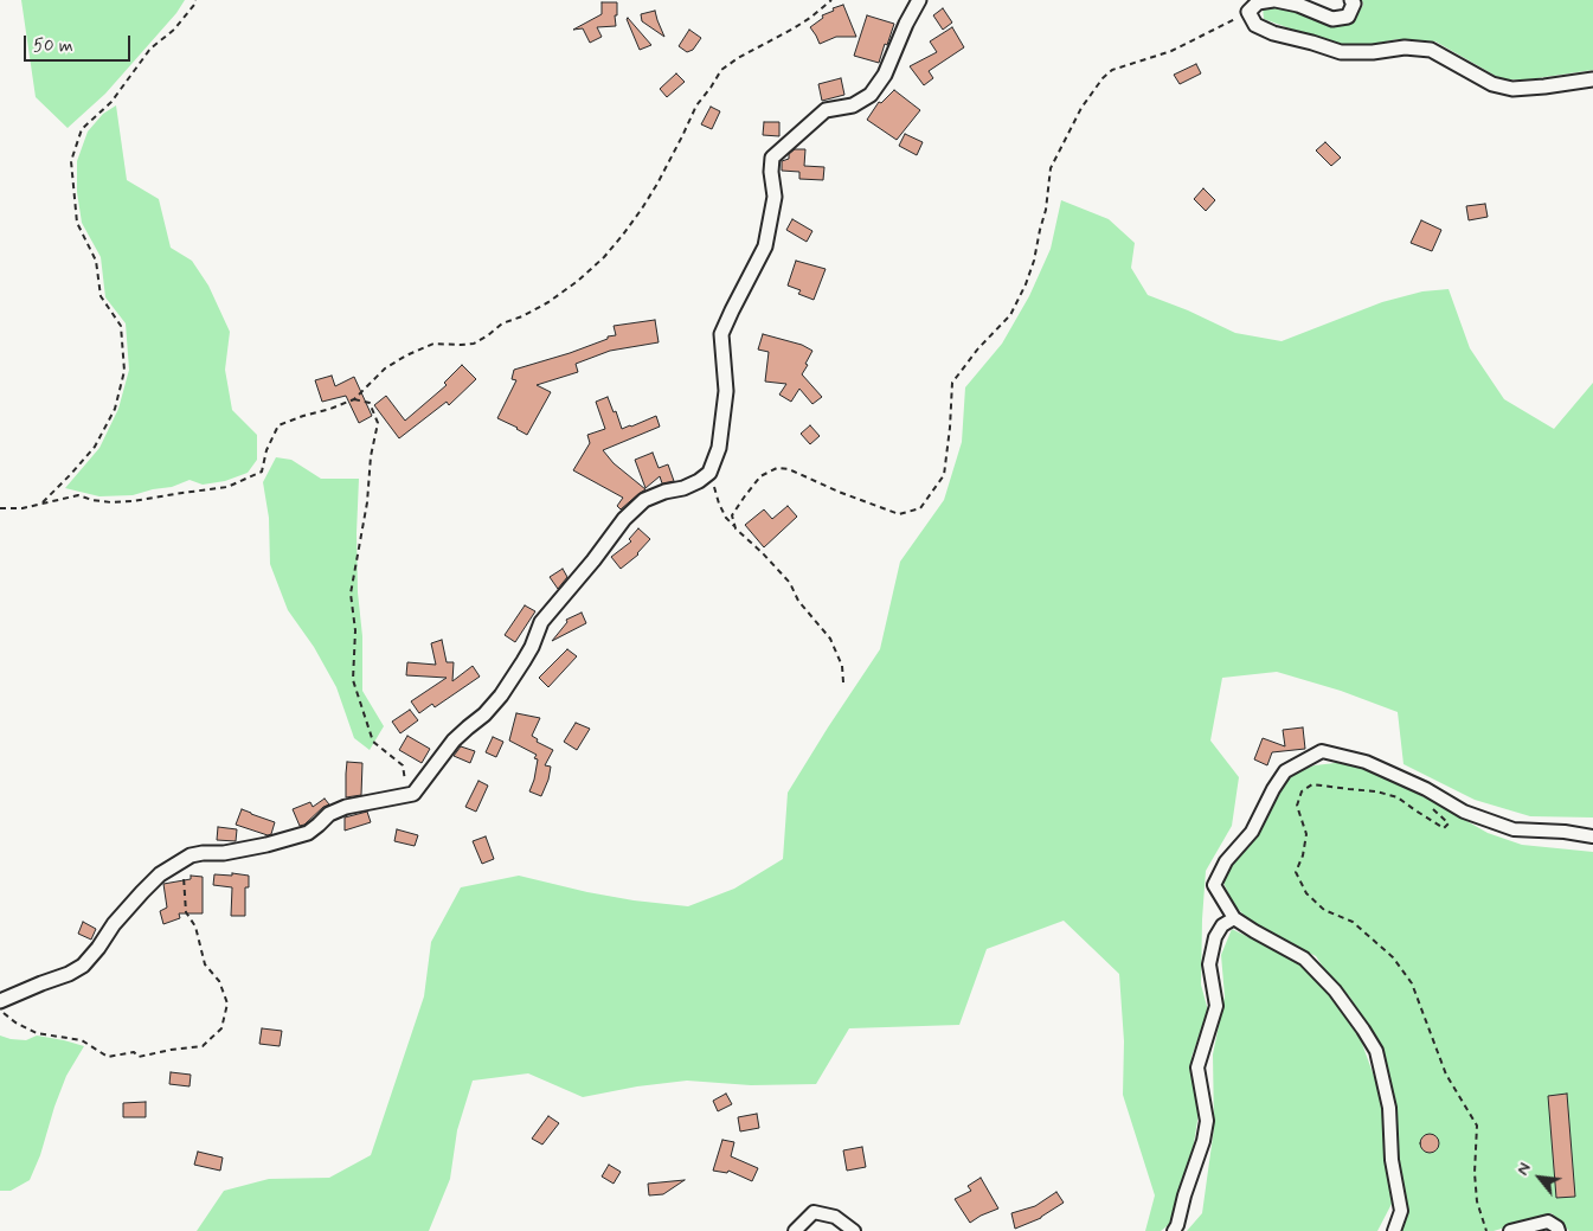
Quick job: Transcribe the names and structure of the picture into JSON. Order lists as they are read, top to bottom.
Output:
{
  "scale_bar": "50 m",
  "north": "top left"
}
